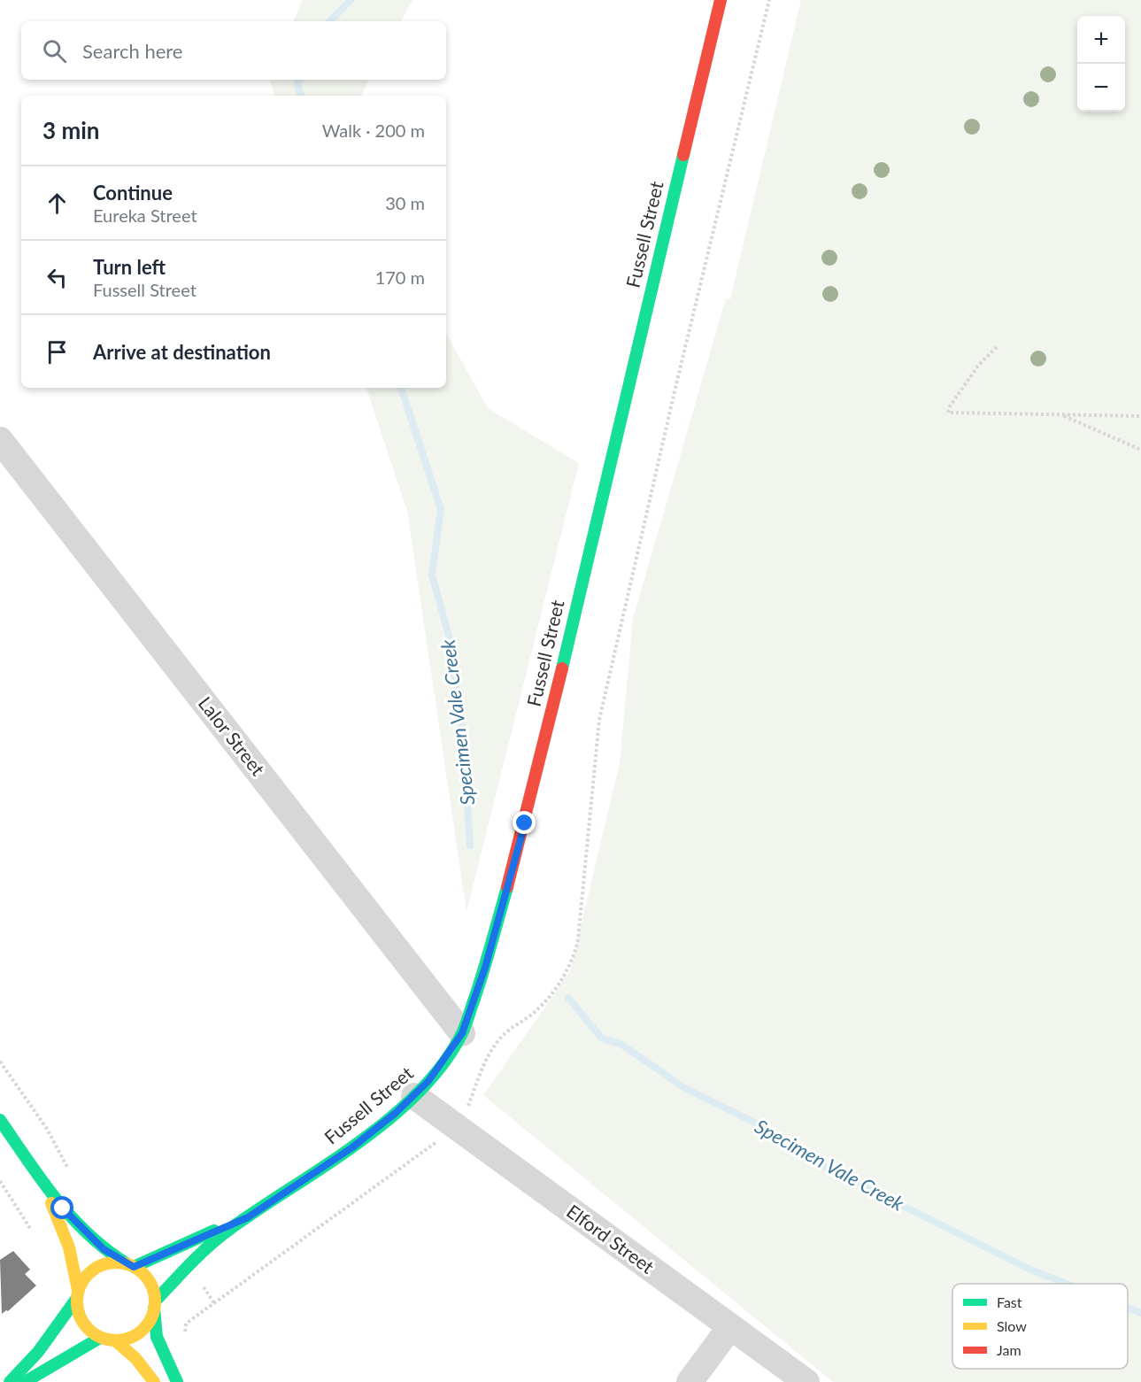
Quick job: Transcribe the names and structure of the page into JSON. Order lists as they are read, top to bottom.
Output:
{
  "streets": {
    "street": ["Fussell Street", "Lalor Street", "Elford Street"]
  },
  "crossings": [
    ["Fussell Street", "Lalor Street"],
    ["Fussell Street", "Elford Street"]
  ],
  "water": ["Specimen Vale Creek"],
  "legend": ["Fast", "Slow", "Jam"],
  "page": {
    "map_buttons": ["+", "−"],
    "search": "Search here",
    "heading": ["3 min", "Walk · 200 m"],
    "list": [
      ["Continue", "Eureka Street", "30 m"],
      ["Turn left", "Fussell Street", "170 m"],
      "Arrive at destination"
    ]
  }
}
